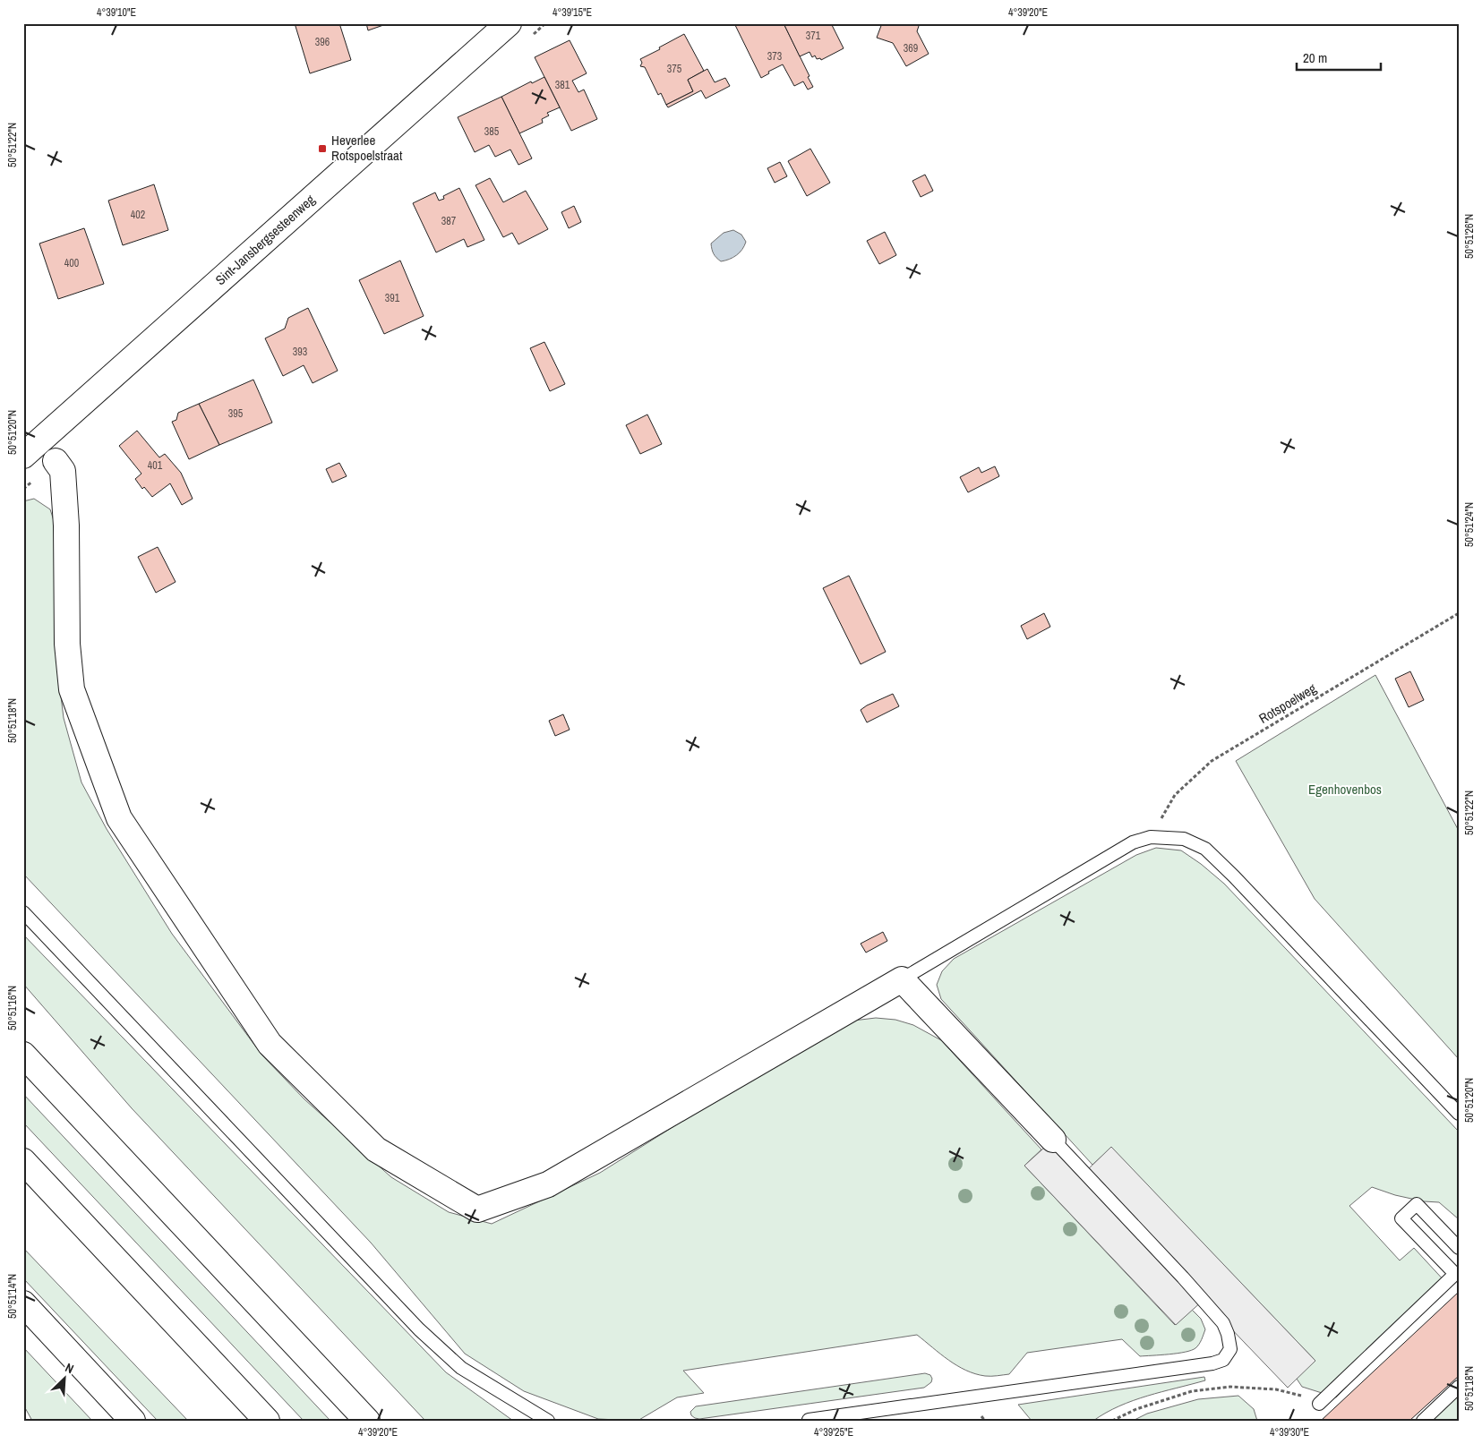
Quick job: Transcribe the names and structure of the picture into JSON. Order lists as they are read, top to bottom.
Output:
{
  "streets": {
    "main road": ["Sint-Jansbergsesteenweg"],
    "path": ["Rotspoelweg"]
  },
  "parks": ["Egenhovenbos"],
  "places": {
    "transit": ["Heverlee Rotspoelstraat"]
  },
  "house_numbers": [
    "371",
    "396",
    "369",
    "373",
    "375",
    "381",
    "385",
    "402",
    "387",
    "400",
    "391",
    "393",
    "395",
    "401"
  ],
  "scale_bar": "20 m",
  "north": "top right",
  "coordinates": [
    "4°39'10\"E",
    "4°39'15\"E",
    "4°39'20\"E",
    "50°51'22\"N",
    "50°51'26\"N",
    "50°51'20\"N",
    "50°51'24\"N",
    "50°51'18\"N",
    "50°51'16\"N",
    "50°51'14\"N",
    "4°39'25\"E",
    "4°39'30\"E"
  ]
}
